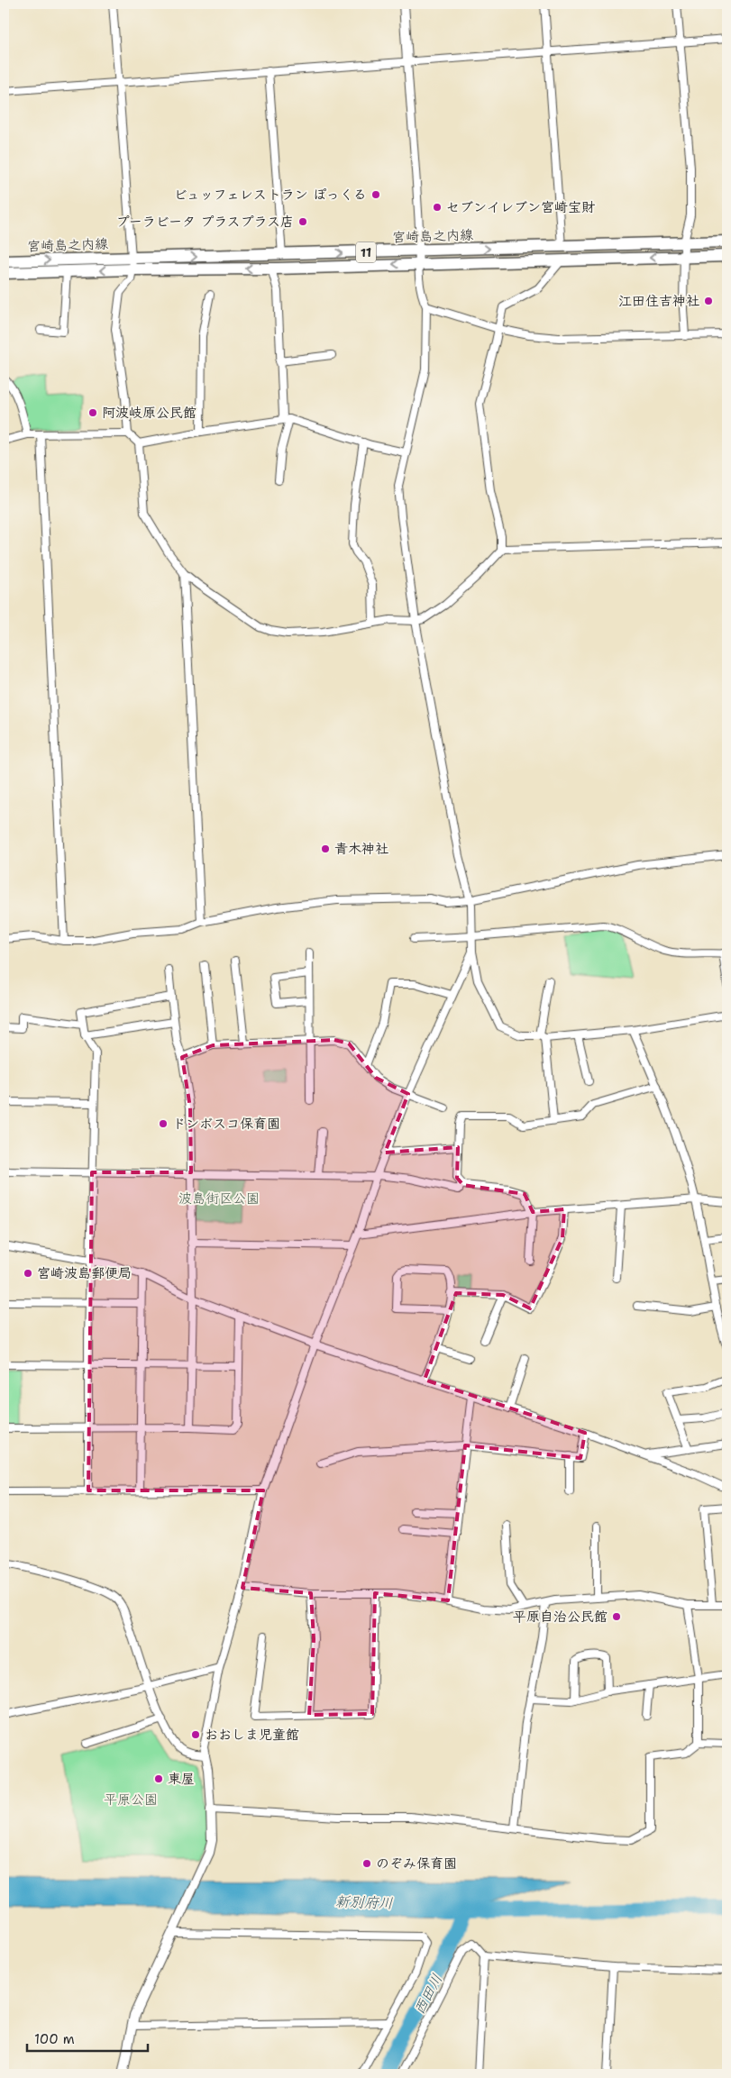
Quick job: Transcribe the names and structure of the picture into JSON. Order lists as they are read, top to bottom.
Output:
{
  "streets": {
    "main road": ["宮崎島之内線", "11"]
  },
  "water": ["新別府川", "西田川"],
  "parks": ["波島街区公園", "平原公園"],
  "places": [
    "ビュッフェレストラン ぽっくる",
    "セブンイレブン宮崎宝財",
    "プーラビータ プラスプラス店",
    "江田住吉神社",
    "阿波岐原公民館",
    "青木神社",
    "ドンボスコ保育園",
    "宮崎波島郵便局",
    "平原自治公民館",
    "おおしま児童館",
    "東屋",
    "のぞみ保育園"
  ],
  "scale_bar": "100 m"
}
